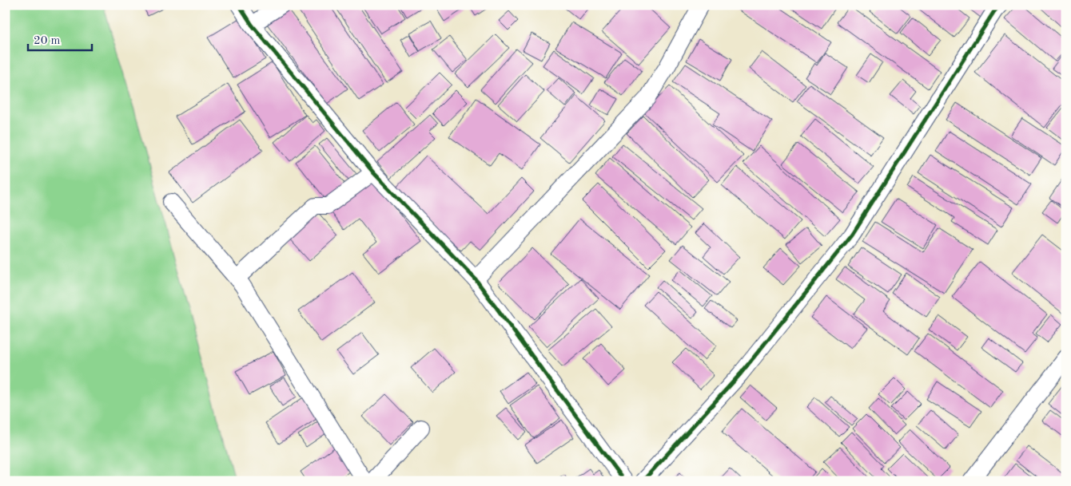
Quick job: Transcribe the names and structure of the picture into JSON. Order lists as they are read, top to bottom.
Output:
{
  "scale_bar": "20 m"
}
